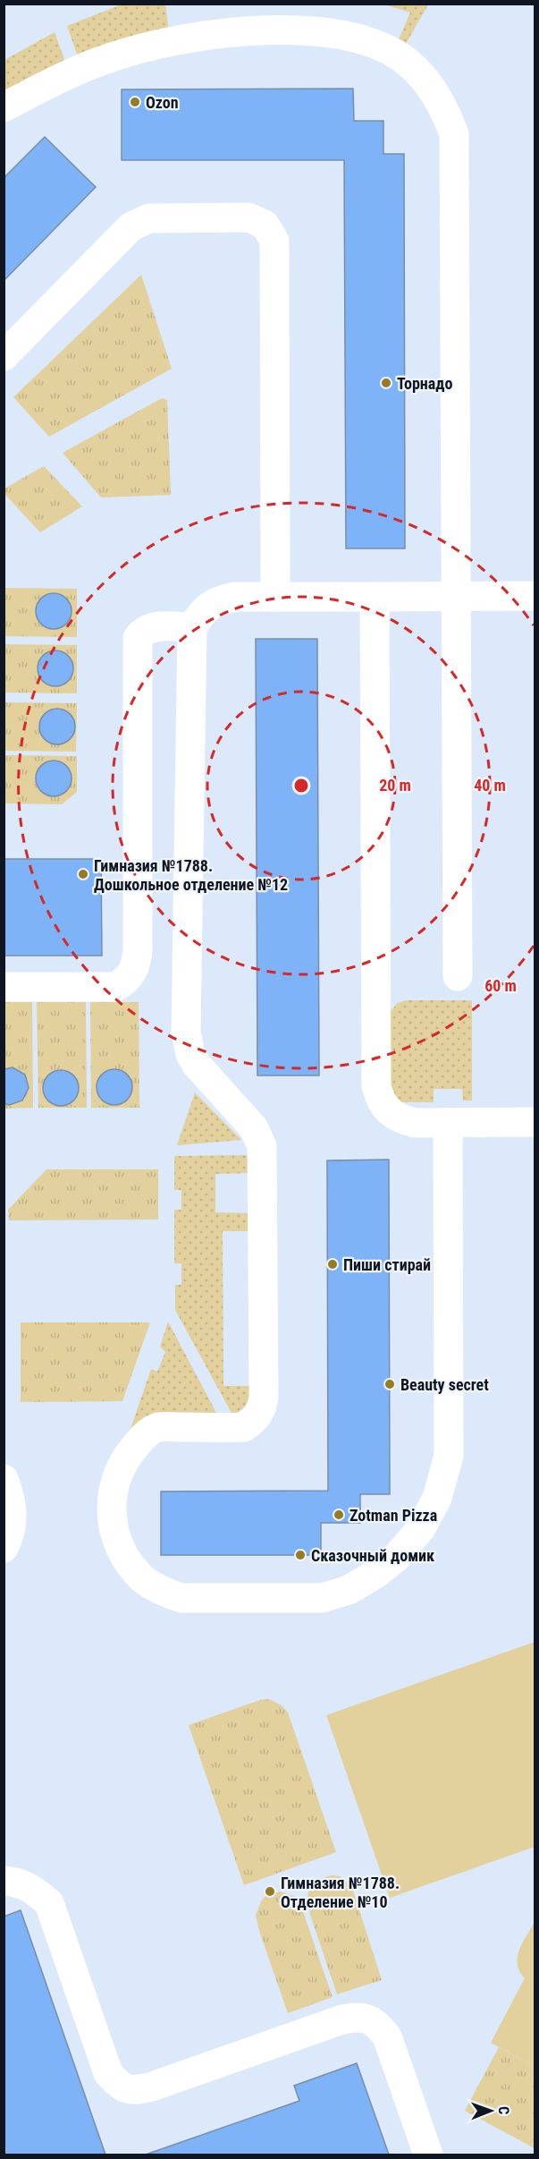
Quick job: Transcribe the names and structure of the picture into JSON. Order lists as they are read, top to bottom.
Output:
{
  "places": [
    "Ozon",
    "Торнадо",
    "Гимназия №1788. Дошкольное отделение №12",
    "Пиши стирай",
    "Beauty secret",
    "Zotman Pizza",
    "Сказочный домик",
    "Гимназия №1788. Отделение №10"
  ],
  "north": "right",
  "rings": ["20 m", "40 m", "60 m"]
}
